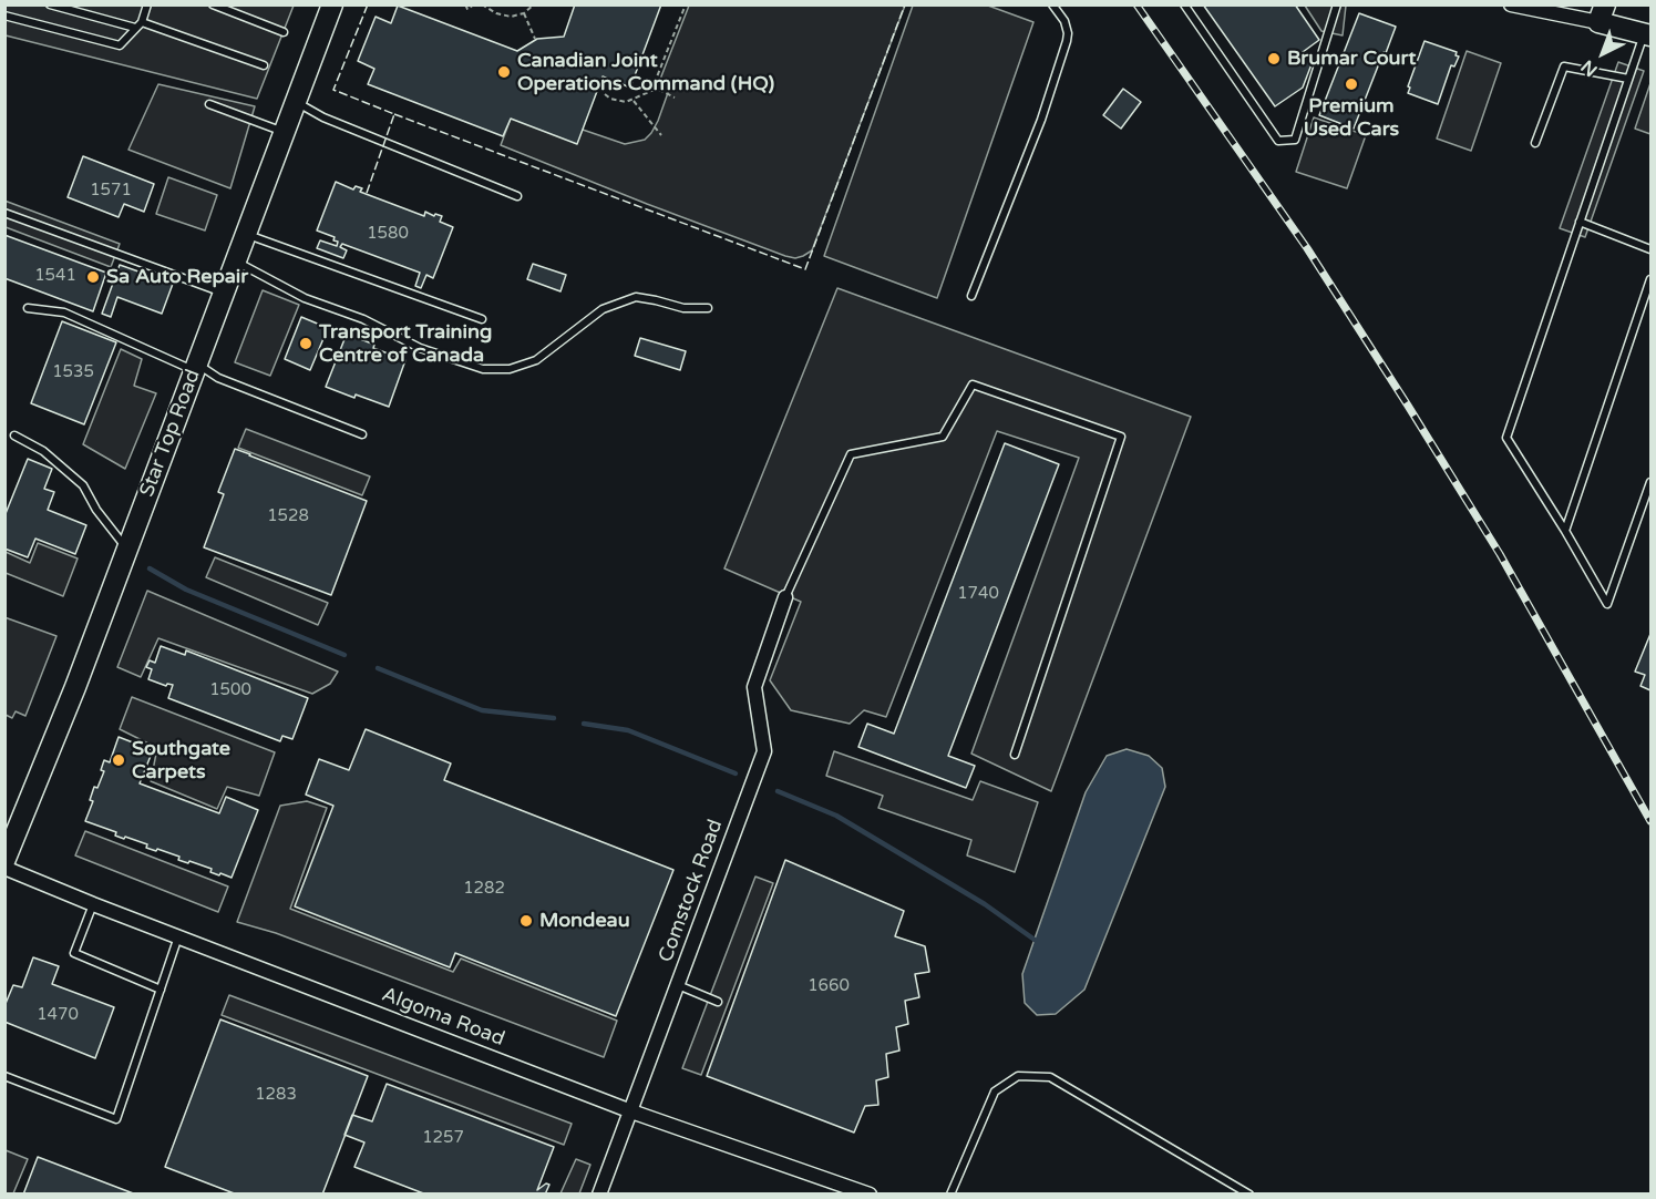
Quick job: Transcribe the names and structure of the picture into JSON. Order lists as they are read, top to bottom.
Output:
{
  "streets": {
    "street": ["Star Top Road", "Comstock Road", "Algoma Road"]
  },
  "crossings": [
    ["Comstock Road", "Algoma Road"]
  ],
  "places": [
    "Brumar Court",
    "Canadian Joint Operations Command (HQ)",
    "Premium Used Cars",
    "Sa Auto Repair",
    "Transport Training Centre of Canada",
    "Southgate Carpets",
    "Mondeau"
  ],
  "house_numbers": [
    "1571",
    "1580",
    "1541",
    "1535",
    "1528",
    "1740",
    "1500",
    "1282",
    "1660",
    "1470",
    "1283",
    "1257"
  ],
  "north": "bottom left"
}
